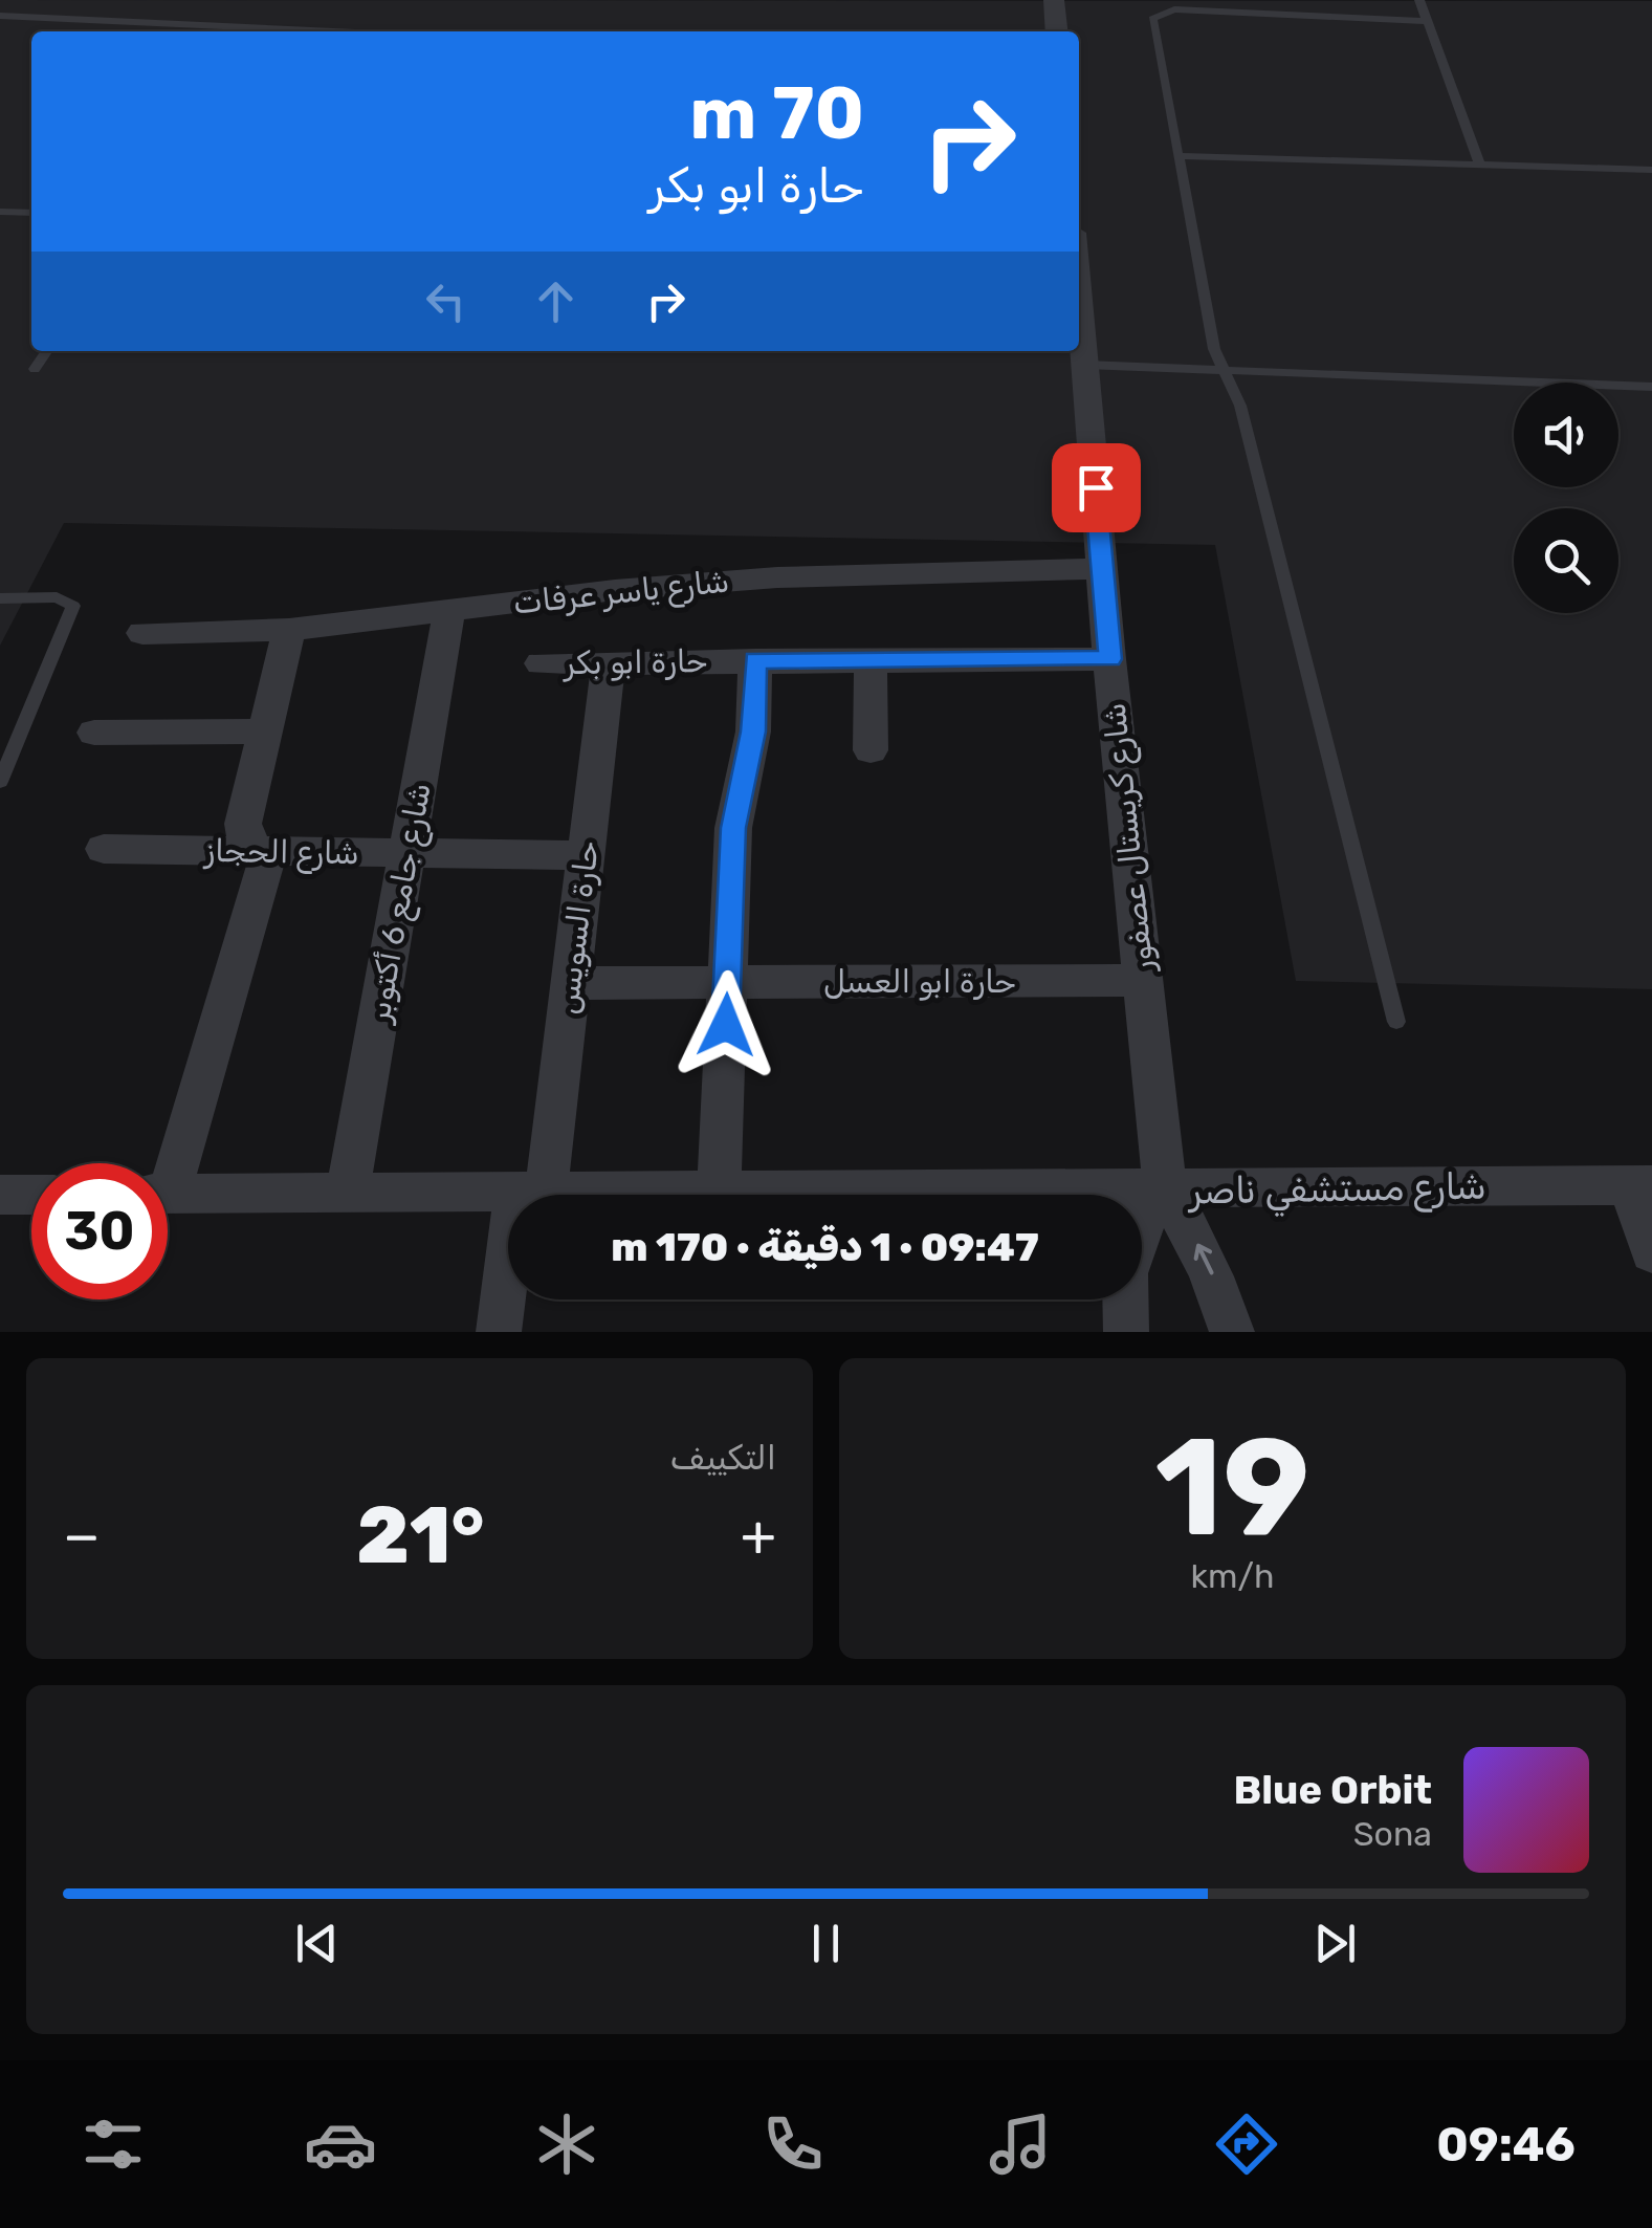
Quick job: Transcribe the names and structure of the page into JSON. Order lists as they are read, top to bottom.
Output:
{
  "streets": {
    "street": [
      "شارع ياسر عرفات",
      "حارة ابو بكر",
      "شارع كريستال عصفور",
      "شارع الحجاز",
      "شارع جامع 6 أكتوبر",
      "حارة السويس",
      "حارة ابو العسل",
      "شارع مستشفي ناصر"
    ]
  },
  "crossings": [
    ["شارع ياسر عرفات", "شارع كريستال عصفور"],
    ["شارع ياسر عرفات", "شارع جامع 6 أكتوبر"],
    ["حارة ابو بكر", "شارع كريستال عصفور"],
    ["حارة ابو بكر", "حارة السويس"],
    ["شارع كريستال عصفور", "حارة ابو العسل"],
    ["شارع كريستال عصفور", "شارع مستشفي ناصر"],
    ["شارع الحجاز", "شارع جامع 6 أكتوبر"],
    ["شارع الحجاز", "حارة السويس"],
    ["شارع جامع 6 أكتوبر", "شارع مستشفي ناصر"],
    ["حارة السويس", "حارة ابو العسل"],
    ["حارة السويس", "شارع مستشفي ناصر"]
  ],
  "page": {
    "turn": ["70 m", "حارة ابو بكر"],
    "limit": "30",
    "trip": "09:47 · 1 دقيقة · 170 m",
    "tile": [
      ["19", "km/h"],
      "التكييف"
    ],
    "heat": ["−", "21°", "+"],
    "song": ["Blue Orbit", "Sona"],
    "tabs": "09:46"
  }
}
